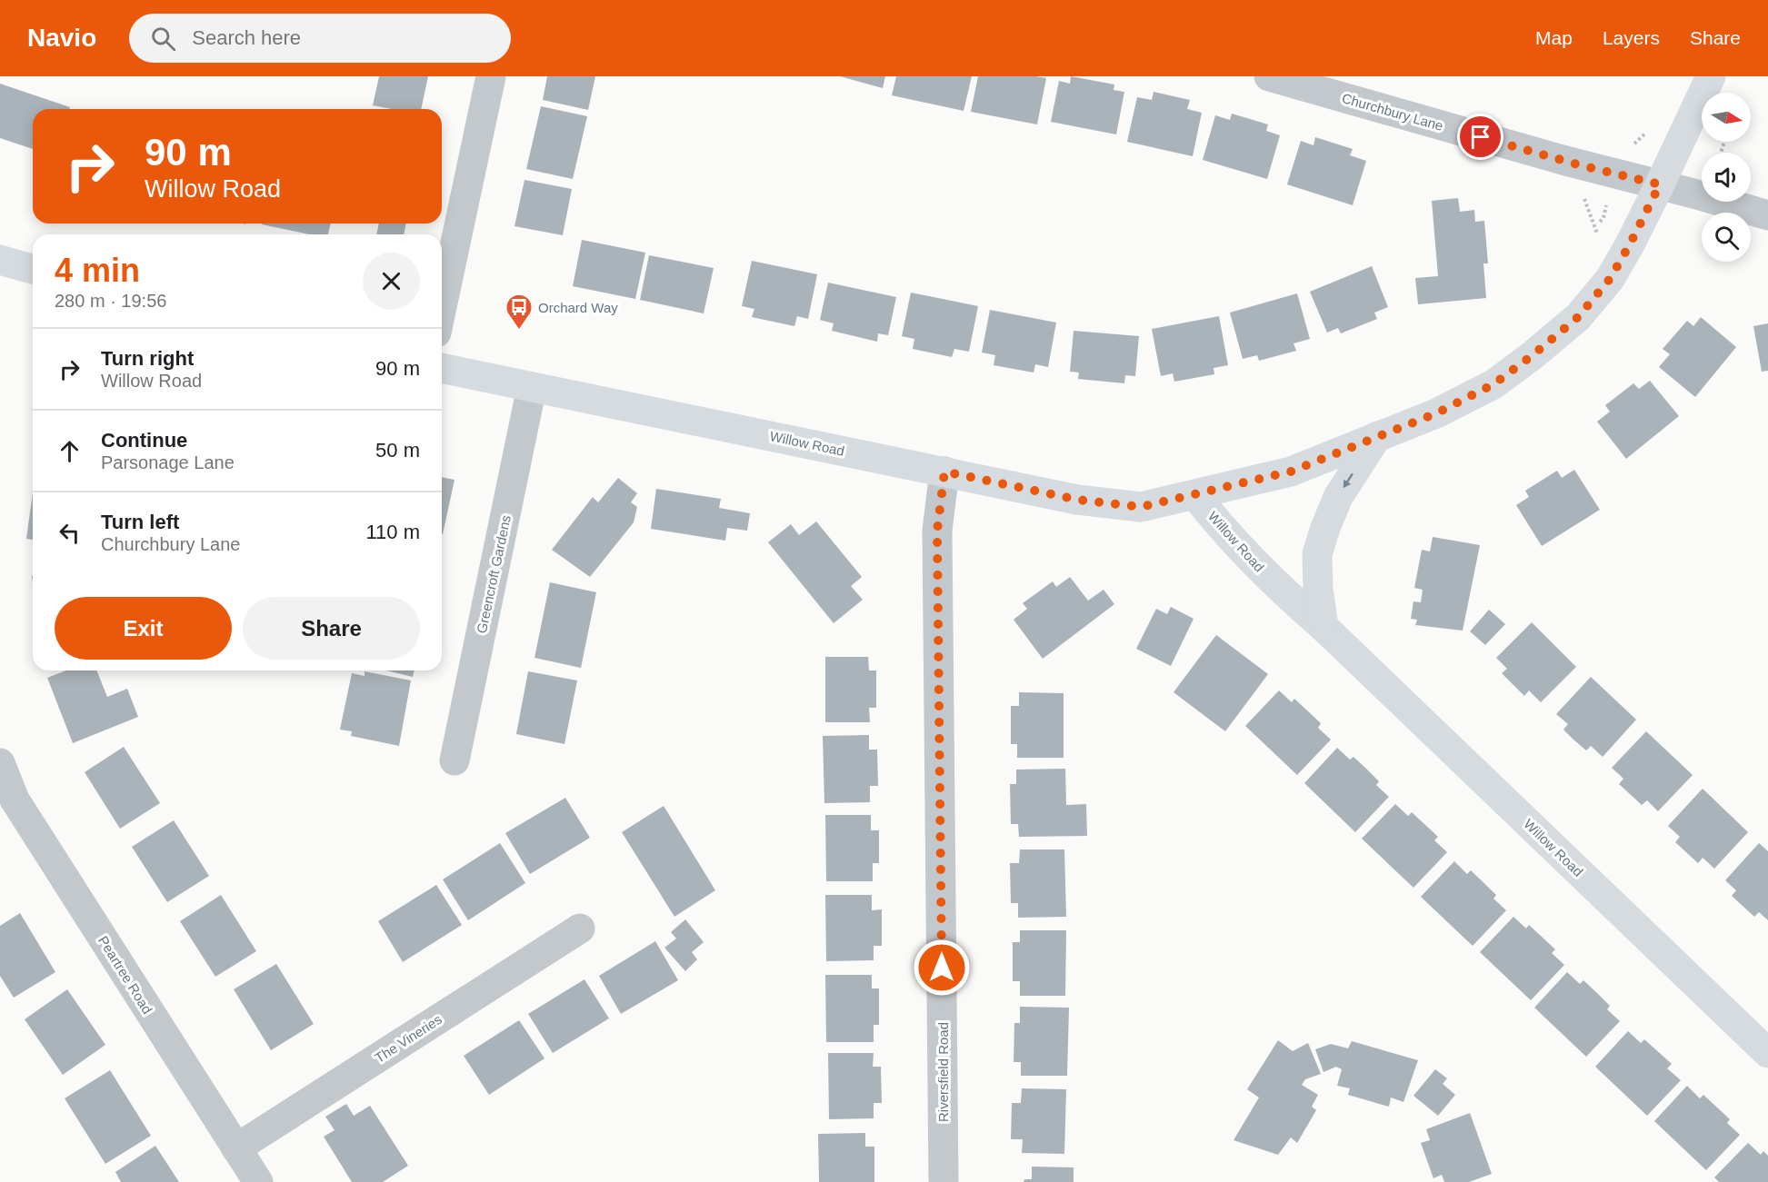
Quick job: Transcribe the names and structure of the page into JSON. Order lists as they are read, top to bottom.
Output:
{
  "streets": {
    "street": [
      "Churchbury Lane",
      "Willow Road",
      "Greencroft Gardens",
      "Peartree Road",
      "The Vineries",
      "Riversfield Road"
    ]
  },
  "crossings": [
    ["Willow Road", "Greencroft Gardens"],
    ["Willow Road", "Riversfield Road"],
    ["Peartree Road", "The Vineries"]
  ],
  "places": {
    "bus stop": ["Orchard Way"]
  },
  "north": "right",
  "page": {
    "header": "Navio",
    "search": "Search here",
    "nav": ["Map", "Layers", "Share"],
    "turn": ["90 m", "Willow Road"],
    "heading": ["4 min", "280 m · 19:56"],
    "list": [
      {
        "name": "Turn right",
        "note": "Willow Road",
        "value": "90 m"
      },
      {
        "name": "Continue",
        "note": "Parsonage Lane",
        "value": "50 m"
      },
      {
        "name": "Turn left",
        "note": "Churchbury Lane",
        "value": "110 m"
      }
    ],
    "buttons": ["Exit", "Share"]
  }
}
